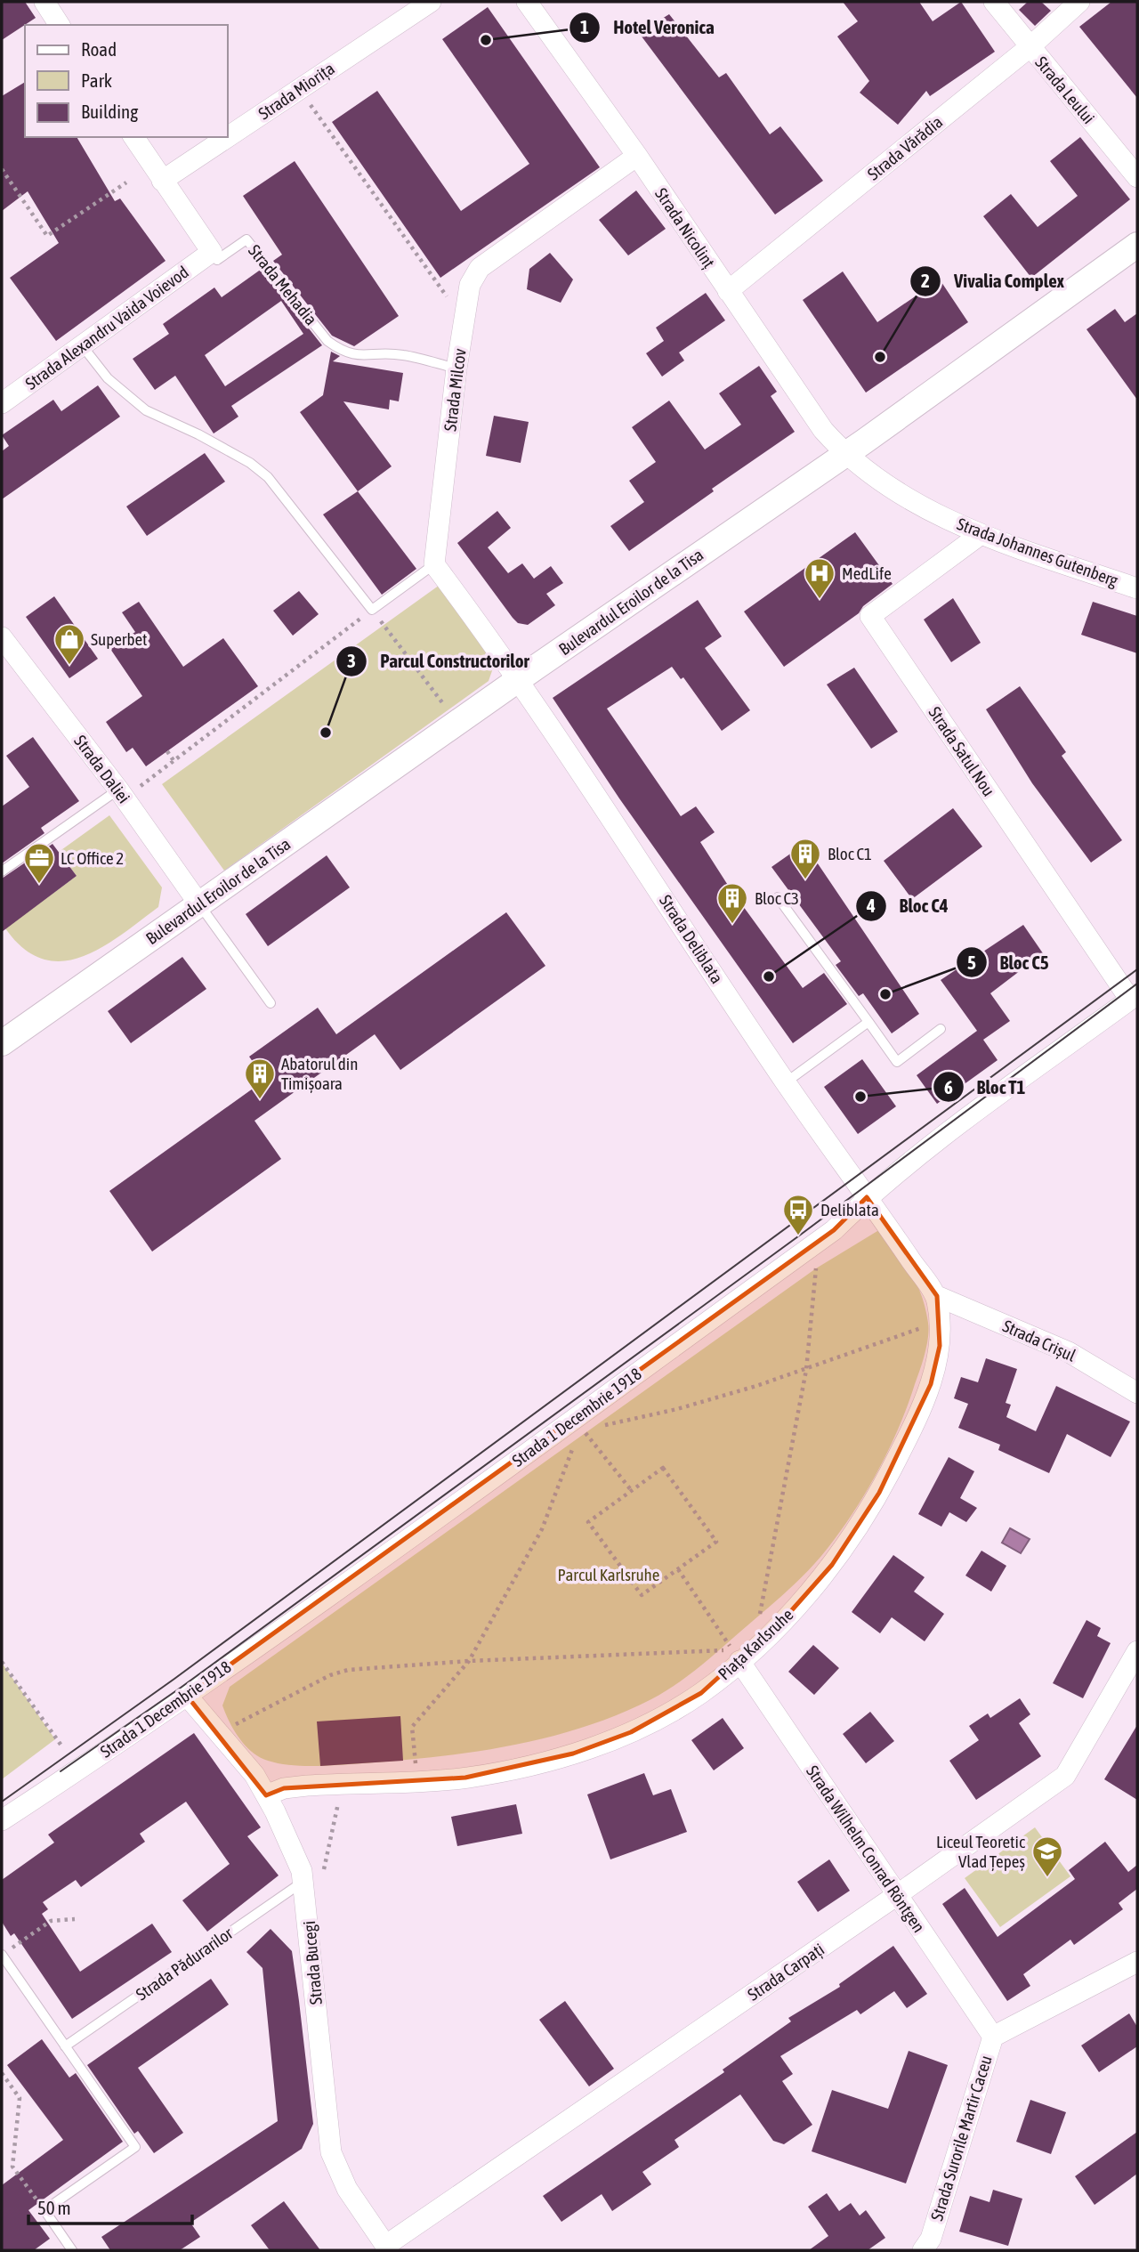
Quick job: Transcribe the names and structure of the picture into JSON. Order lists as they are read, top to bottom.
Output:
{
  "streets": {
    "street": [
      "Strada Leului",
      "Strada Miorița",
      "Strada Vărădia",
      "Strada Nicolinț",
      "Strada Alexandru Vaida Voievod",
      "Strada Milcov",
      "Strada Johannes Gutenberg",
      "Bulevardul Eroilor de la Tisa",
      "Strada Satul Nou",
      "Strada Daliei",
      "Strada Deliblata",
      "Strada Crișul",
      "Strada 1 Decembrie 1918",
      "Piața Karlsruhe",
      "Strada Wilhelm Conrad Röntgen",
      "Strada Bucegi",
      "Strada Carpați",
      "Strada Surorile Martir Caceu"
    ],
    "lane": ["Strada Mehadia", "Strada Pădurarilor"]
  },
  "crossings": [
    ["Strada Leului", "Strada Vărădia"],
    ["Strada Vărădia", "Strada Nicolinț"],
    ["Strada Nicolinț", "Strada Milcov"],
    ["Strada Nicolinț", "Strada Johannes Gutenberg"],
    ["Strada Nicolinț", "Bulevardul Eroilor de la Tisa"],
    ["Strada Mehadia", "Strada Alexandru Vaida Voievod"],
    ["Strada Mehadia", "Strada Milcov"],
    ["Strada Johannes Gutenberg", "Bulevardul Eroilor de la Tisa"],
    ["Strada Johannes Gutenberg", "Strada Satul Nou"],
    ["Bulevardul Eroilor de la Tisa", "Strada Daliei"],
    ["Bulevardul Eroilor de la Tisa", "Strada Deliblata"],
    ["Strada Satul Nou", "Strada 1 Decembrie 1918"],
    ["Strada Deliblata", "Strada 1 Decembrie 1918"],
    ["Strada Deliblata", "Piața Karlsruhe"],
    ["Strada Crișul", "Piața Karlsruhe"],
    ["Strada 1 Decembrie 1918", "Piața Karlsruhe"],
    ["Strada 1 Decembrie 1918", "Strada Bucegi"],
    ["Piața Karlsruhe", "Strada Wilhelm Conrad Röntgen"],
    ["Piața Karlsruhe", "Strada Bucegi"],
    ["Strada Wilhelm Conrad Röntgen", "Strada Carpați"],
    ["Strada Wilhelm Conrad Röntgen", "Strada Surorile Martir Caceu"],
    ["Strada Bucegi", "Strada Pădurarilor"],
    ["Strada Bucegi", "Strada Carpați"]
  ],
  "parks": ["Parcul Karlsruhe"],
  "places": {
    "other": [
      "Hotel Veronica",
      "Vivalia Complex",
      "Parcul Constructorilor",
      "Bloc C4",
      "Bloc C5",
      "Bloc T1"
    ],
    "hospital": ["MedLife"],
    "shop": ["Superbet"],
    "building": ["Bloc C1", "Bloc C3", "Abatorul din Timișoara"],
    "office": ["LC Office 2"],
    "bus stop": ["Deliblata"],
    "school or university": ["Liceul Teoretic Vlad Țepeș"]
  },
  "legend": ["Road", "Park", "Building"],
  "scale_bar": "50 m"
}
